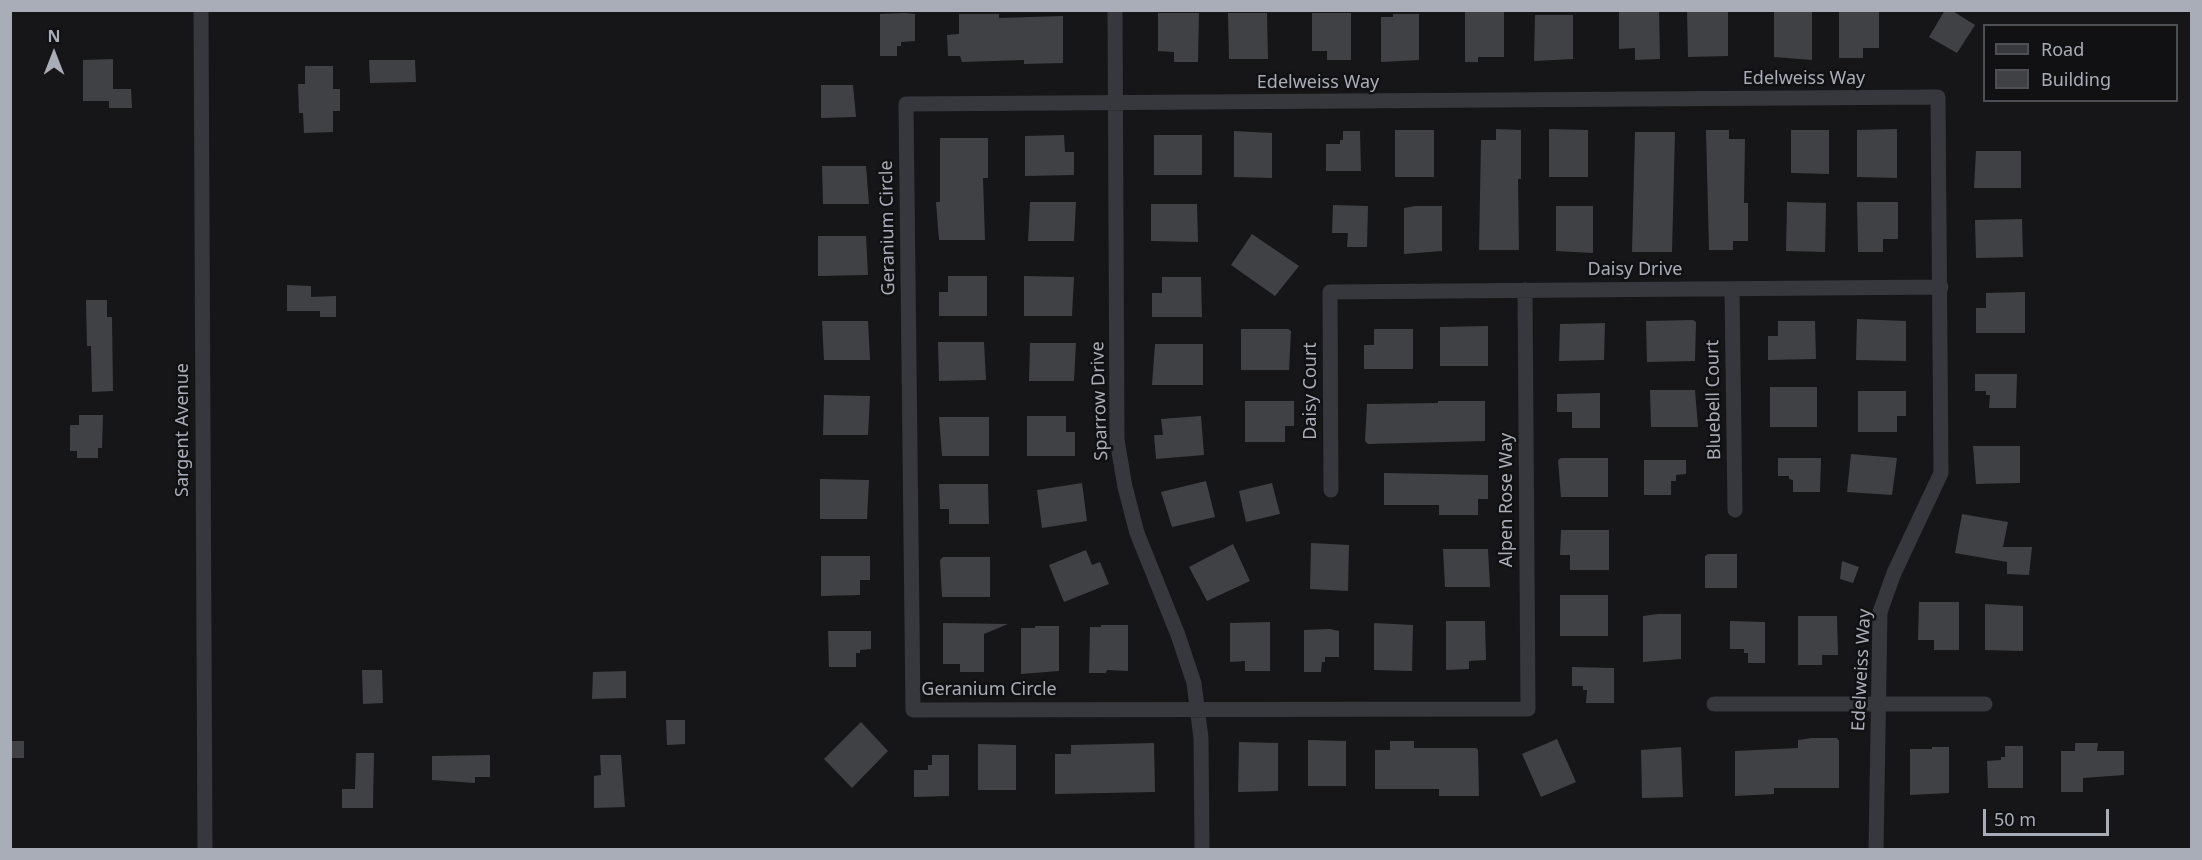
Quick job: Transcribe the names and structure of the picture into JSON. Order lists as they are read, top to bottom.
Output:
{
  "streets": {
    "street": [
      "Edelweiss Way",
      "Geranium Circle",
      "Daisy Drive",
      "Daisy Court",
      "Bluebell Court",
      "Sparrow Drive",
      "Sargent Avenue",
      "Alpen Rose Way"
    ]
  },
  "crossings": [
    ["Edelweiss Way", "Geranium Circle"],
    ["Edelweiss Way", "Daisy Drive"],
    ["Edelweiss Way", "Sparrow Drive"],
    ["Geranium Circle", "Sparrow Drive"],
    ["Geranium Circle", "Alpen Rose Way"],
    ["Daisy Drive", "Daisy Court"],
    ["Daisy Drive", "Bluebell Court"],
    ["Daisy Drive", "Alpen Rose Way"]
  ],
  "legend": ["Road", "Building"],
  "scale_bar": "50 m",
  "north": "top"
}
